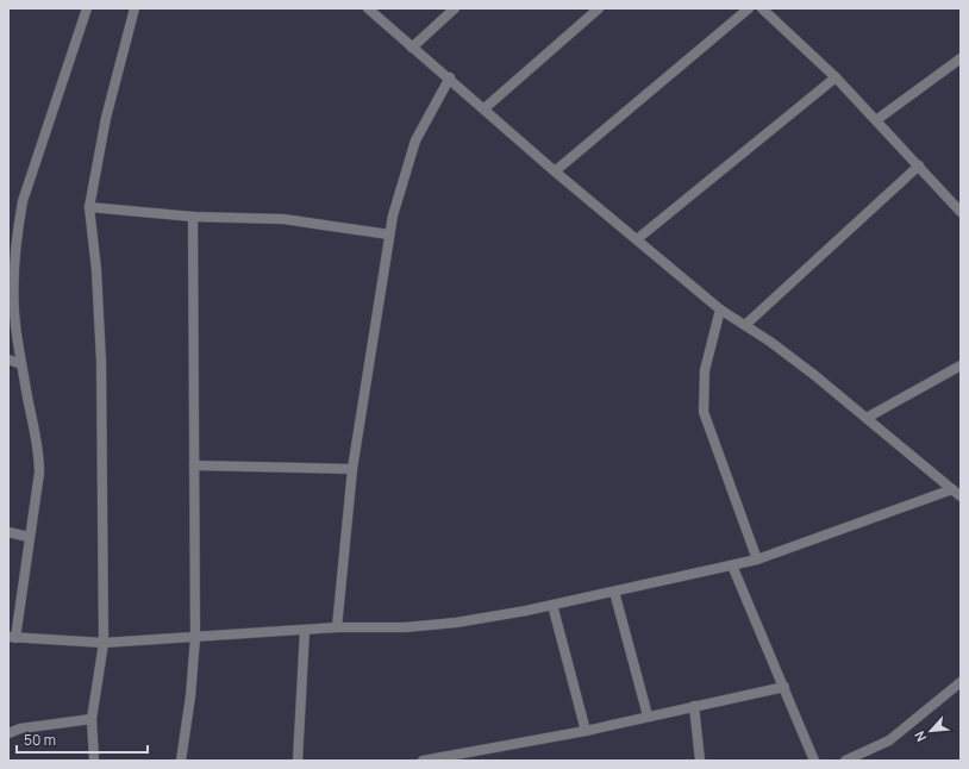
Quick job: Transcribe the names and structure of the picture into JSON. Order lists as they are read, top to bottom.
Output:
{
  "scale_bar": "50 m",
  "north": "bottom left"
}
